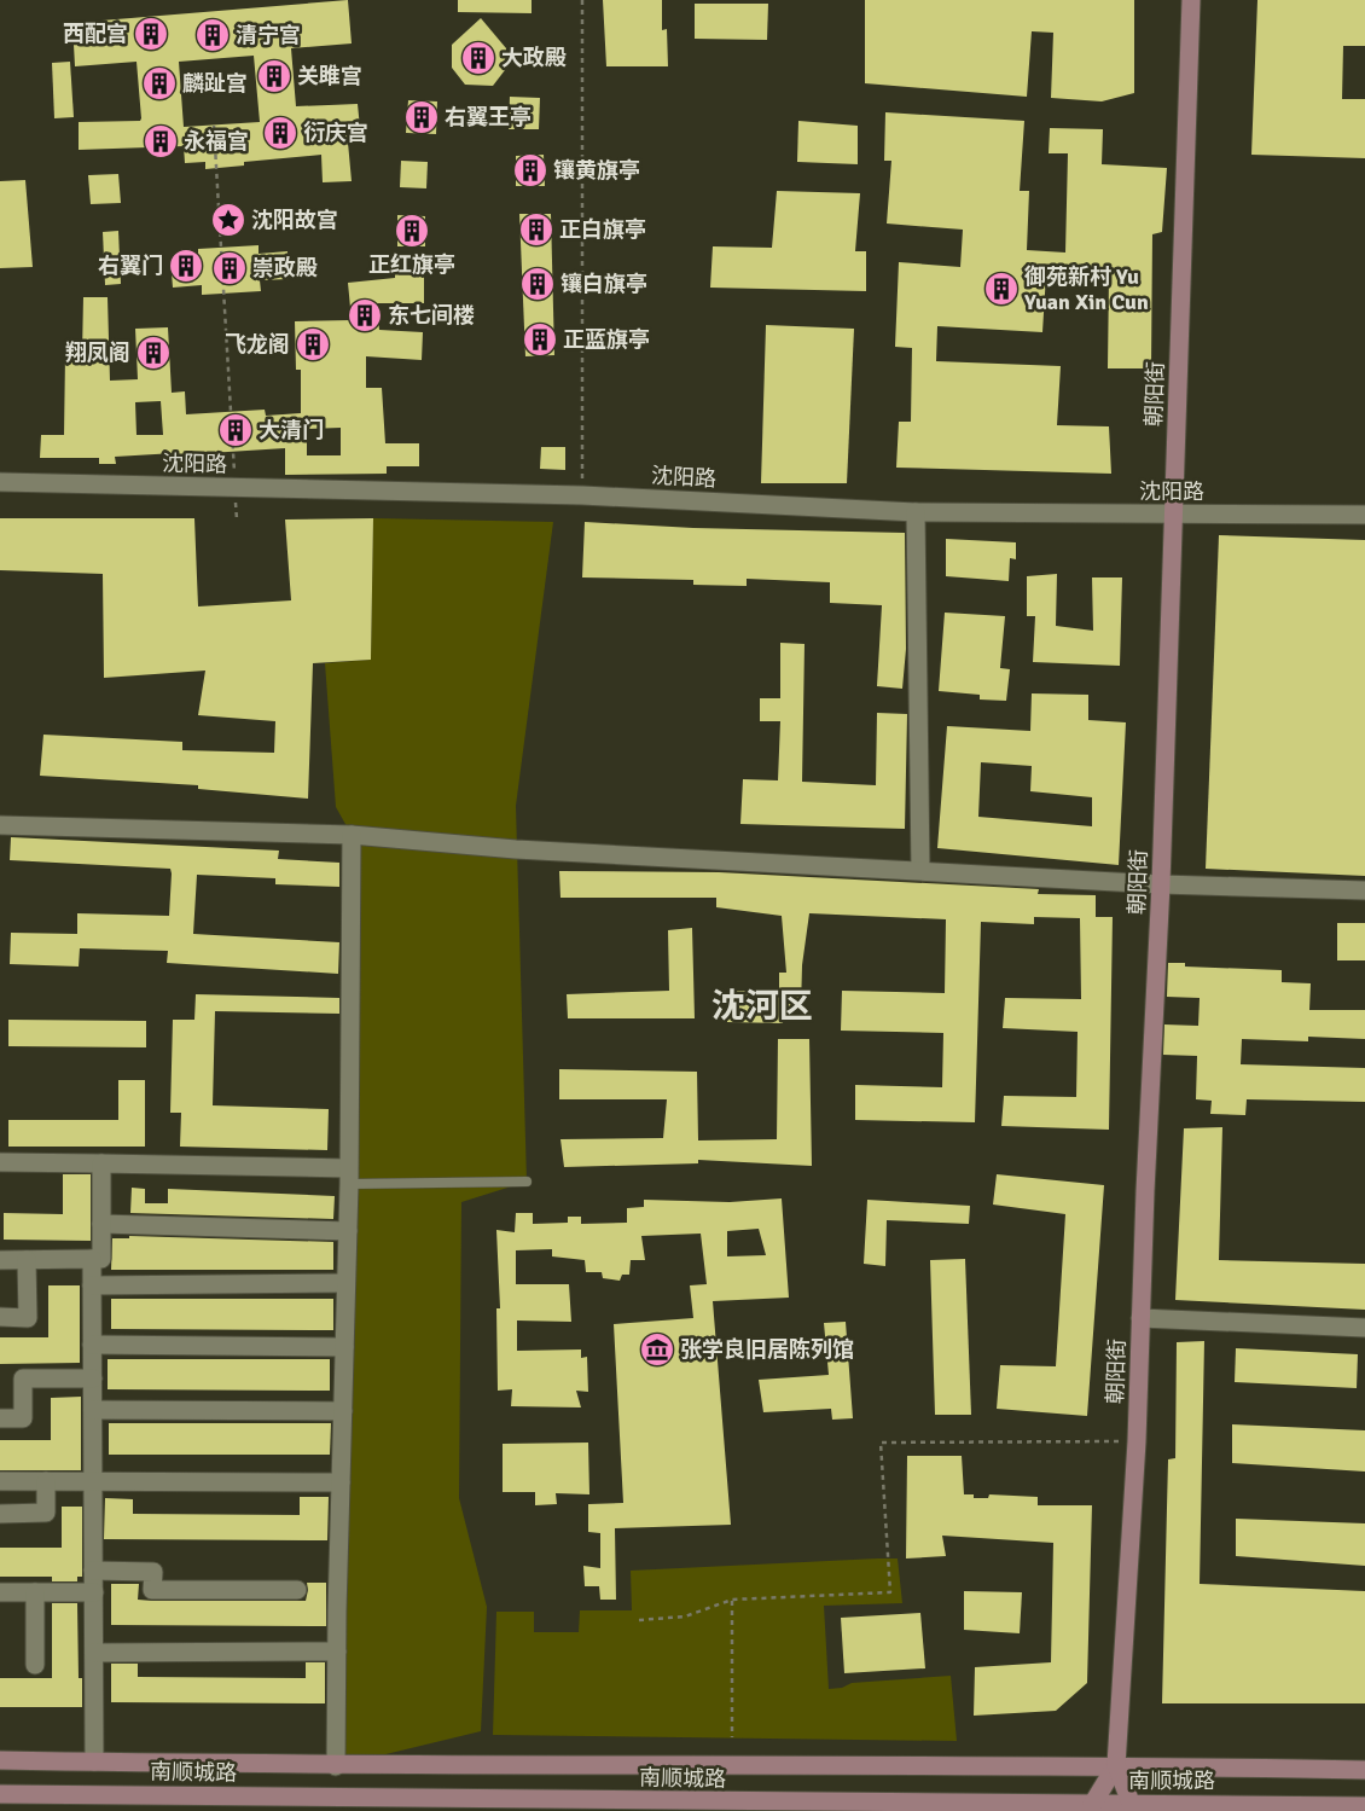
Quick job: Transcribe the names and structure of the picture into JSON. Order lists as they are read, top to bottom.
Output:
{
  "streets": {
    "main road": ["朝阳街", "南顺城路"],
    "street": ["沈阳路"]
  },
  "crossings": [
    ["朝阳街", "沈阳路"],
    ["朝阳街", "南顺城路"]
  ],
  "districts": ["沈河区"],
  "places": {
    "building": [
      "西配宫",
      "清宁宫",
      "大政殿",
      "关雎宫",
      "麟趾宫",
      "右翼王亭",
      "衍庆宫",
      "永福宫",
      "镶黄旗亭",
      "正白旗亭",
      "正红旗亭",
      "右翼门",
      "崇政殿",
      "镶白旗亭",
      "御苑新村 Yu Yuan Xin Cun",
      "东七间楼",
      "正蓝旗亭",
      "飞龙阁",
      "翔凤阁",
      "大清门"
    ],
    "place": ["沈阳故宫"],
    "museum": ["张学良旧居陈列馆"]
  }
}
